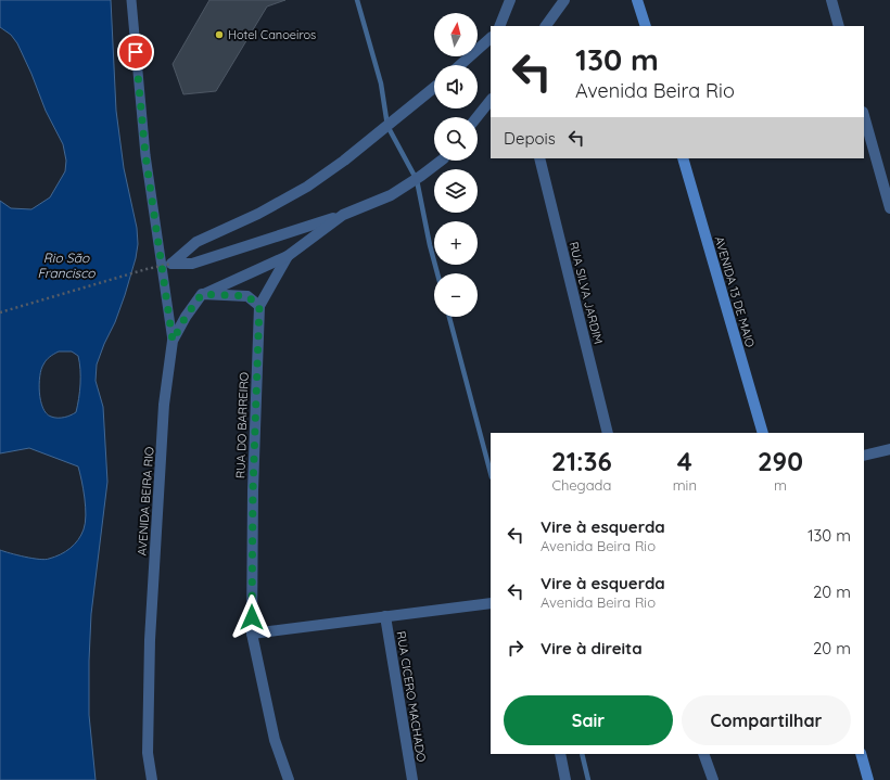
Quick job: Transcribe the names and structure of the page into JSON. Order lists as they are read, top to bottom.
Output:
{
  "streets": {
    "main road": ["AVENIDA 13 DE MAIO"],
    "street": [
      "RUA SILVA JARDIM",
      "RUA DO BARREIRO",
      "AVENIDA BEIRA RIO",
      "RUA CICERO MACHADO"
    ]
  },
  "water": ["Rio São Francisco"],
  "places": ["Hotel Canoeiros"],
  "north": "top",
  "page": {
    "map_buttons": ["+", "−"],
    "turn": ["130 m", "Avenida Beira Rio"],
    "then": "Depois",
    "eta": [
      "21:36",
      "Chegada",
      "4",
      "min",
      "290",
      "m"
    ],
    "list": [
      {
        "name": "Vire à esquerda",
        "note": "Avenida Beira Rio",
        "value": "130 m"
      },
      {
        "name": "Vire à esquerda",
        "note": "Avenida Beira Rio",
        "value": "20 m"
      },
      {
        "name": "Vire à direita",
        "value": "20 m"
      }
    ],
    "buttons": ["Sair", "Compartilhar"]
  }
}
